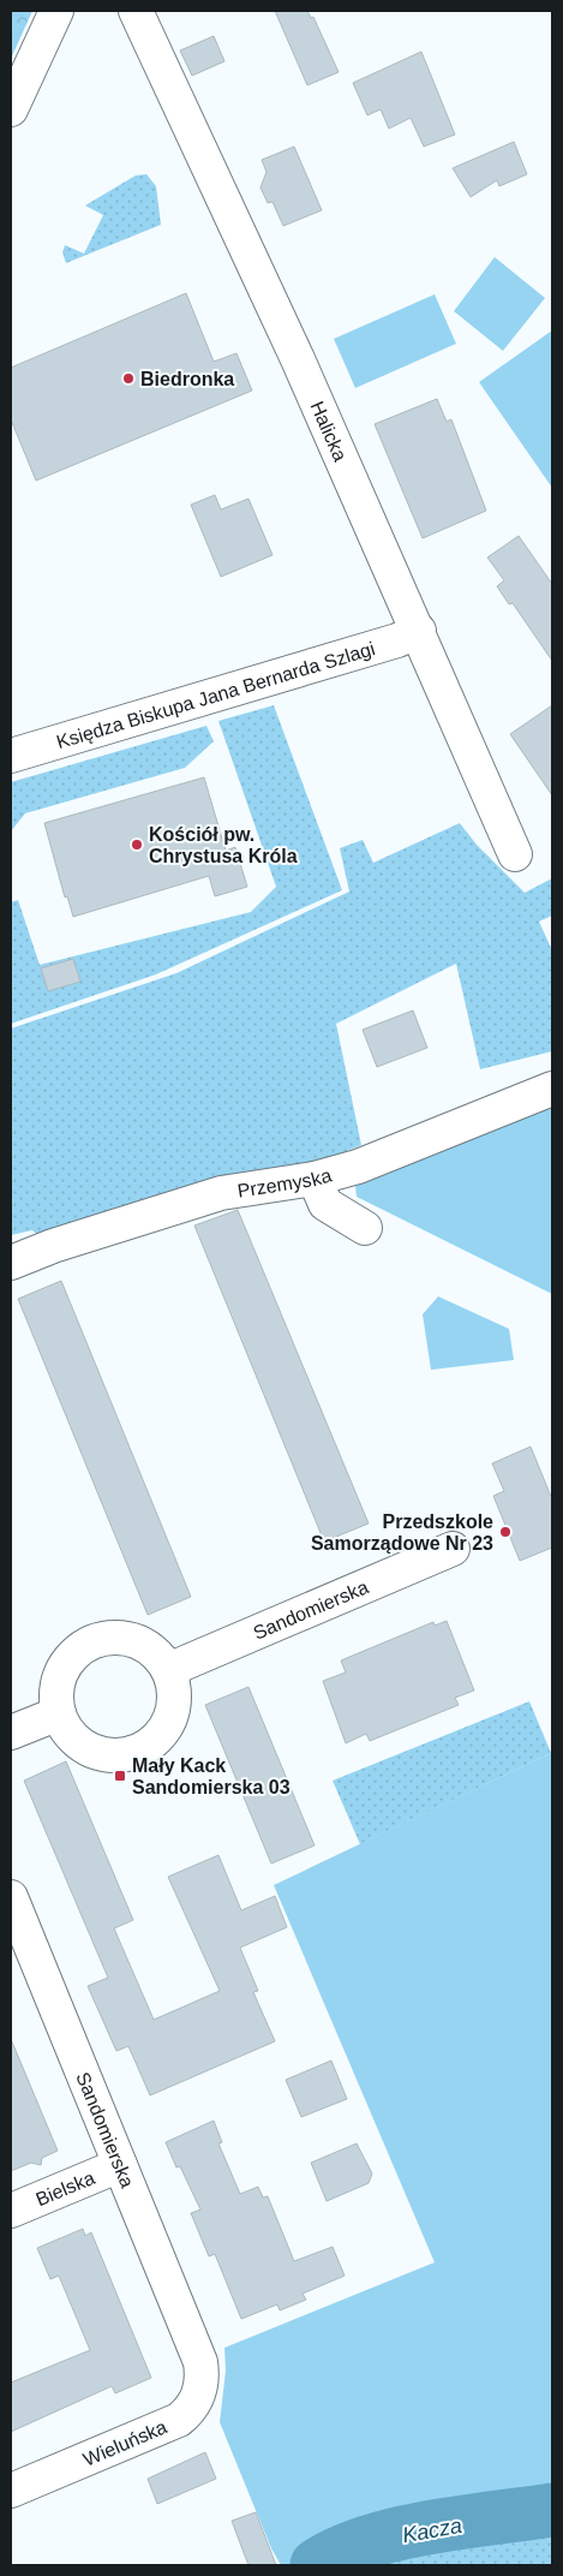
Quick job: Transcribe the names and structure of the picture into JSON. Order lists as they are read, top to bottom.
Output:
{
  "streets": {
    "street": [
      "Halicka",
      "Księdza Biskupa Jana Bernarda Szlagi",
      "Przemyska",
      "Sandomierska",
      "Bielska",
      "Wieluńska"
    ]
  },
  "crossings": [
    ["Halicka", "Księdza Biskupa Jana Bernarda Szlagi"],
    ["Sandomierska", "Bielska"],
    ["Sandomierska", "Wieluńska"]
  ],
  "water": ["Kacza"],
  "places": {
    "other": ["Biedronka", "Kościół pw. Chrystusa Króla", "Przedszkole Samorządowe Nr 23"],
    "transit": ["Mały Kack Sandomierska 03"]
  }
}
